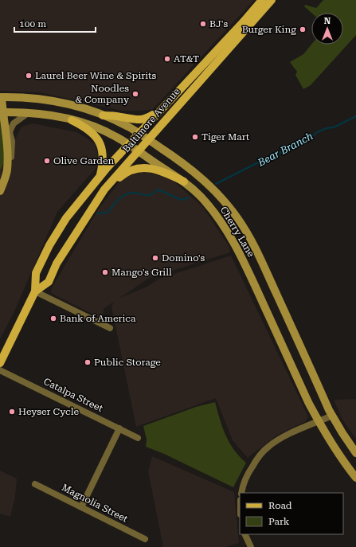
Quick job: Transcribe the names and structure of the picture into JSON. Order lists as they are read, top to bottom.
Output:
{
  "streets": {
    "main road": ["Baltimore Avenue", "Cherry Lane"],
    "street": ["Catalpa Street", "Magnolia Street"]
  },
  "crossings": [
    ["Baltimore Avenue", "Cherry Lane"]
  ],
  "water": ["Bear Branch"],
  "places": [
    "BJ's",
    "Burger King",
    "AT&T",
    "Laurel Beer Wine & Spirits",
    "Noodles & Company",
    "Tiger Mart",
    "Olive Garden",
    "Domino's",
    "Mango's Grill",
    "Bank of America",
    "Public Storage",
    "Heyser Cycle"
  ],
  "legend": ["Road", "Park"],
  "scale_bar": "100 m",
  "north": "top"
}
